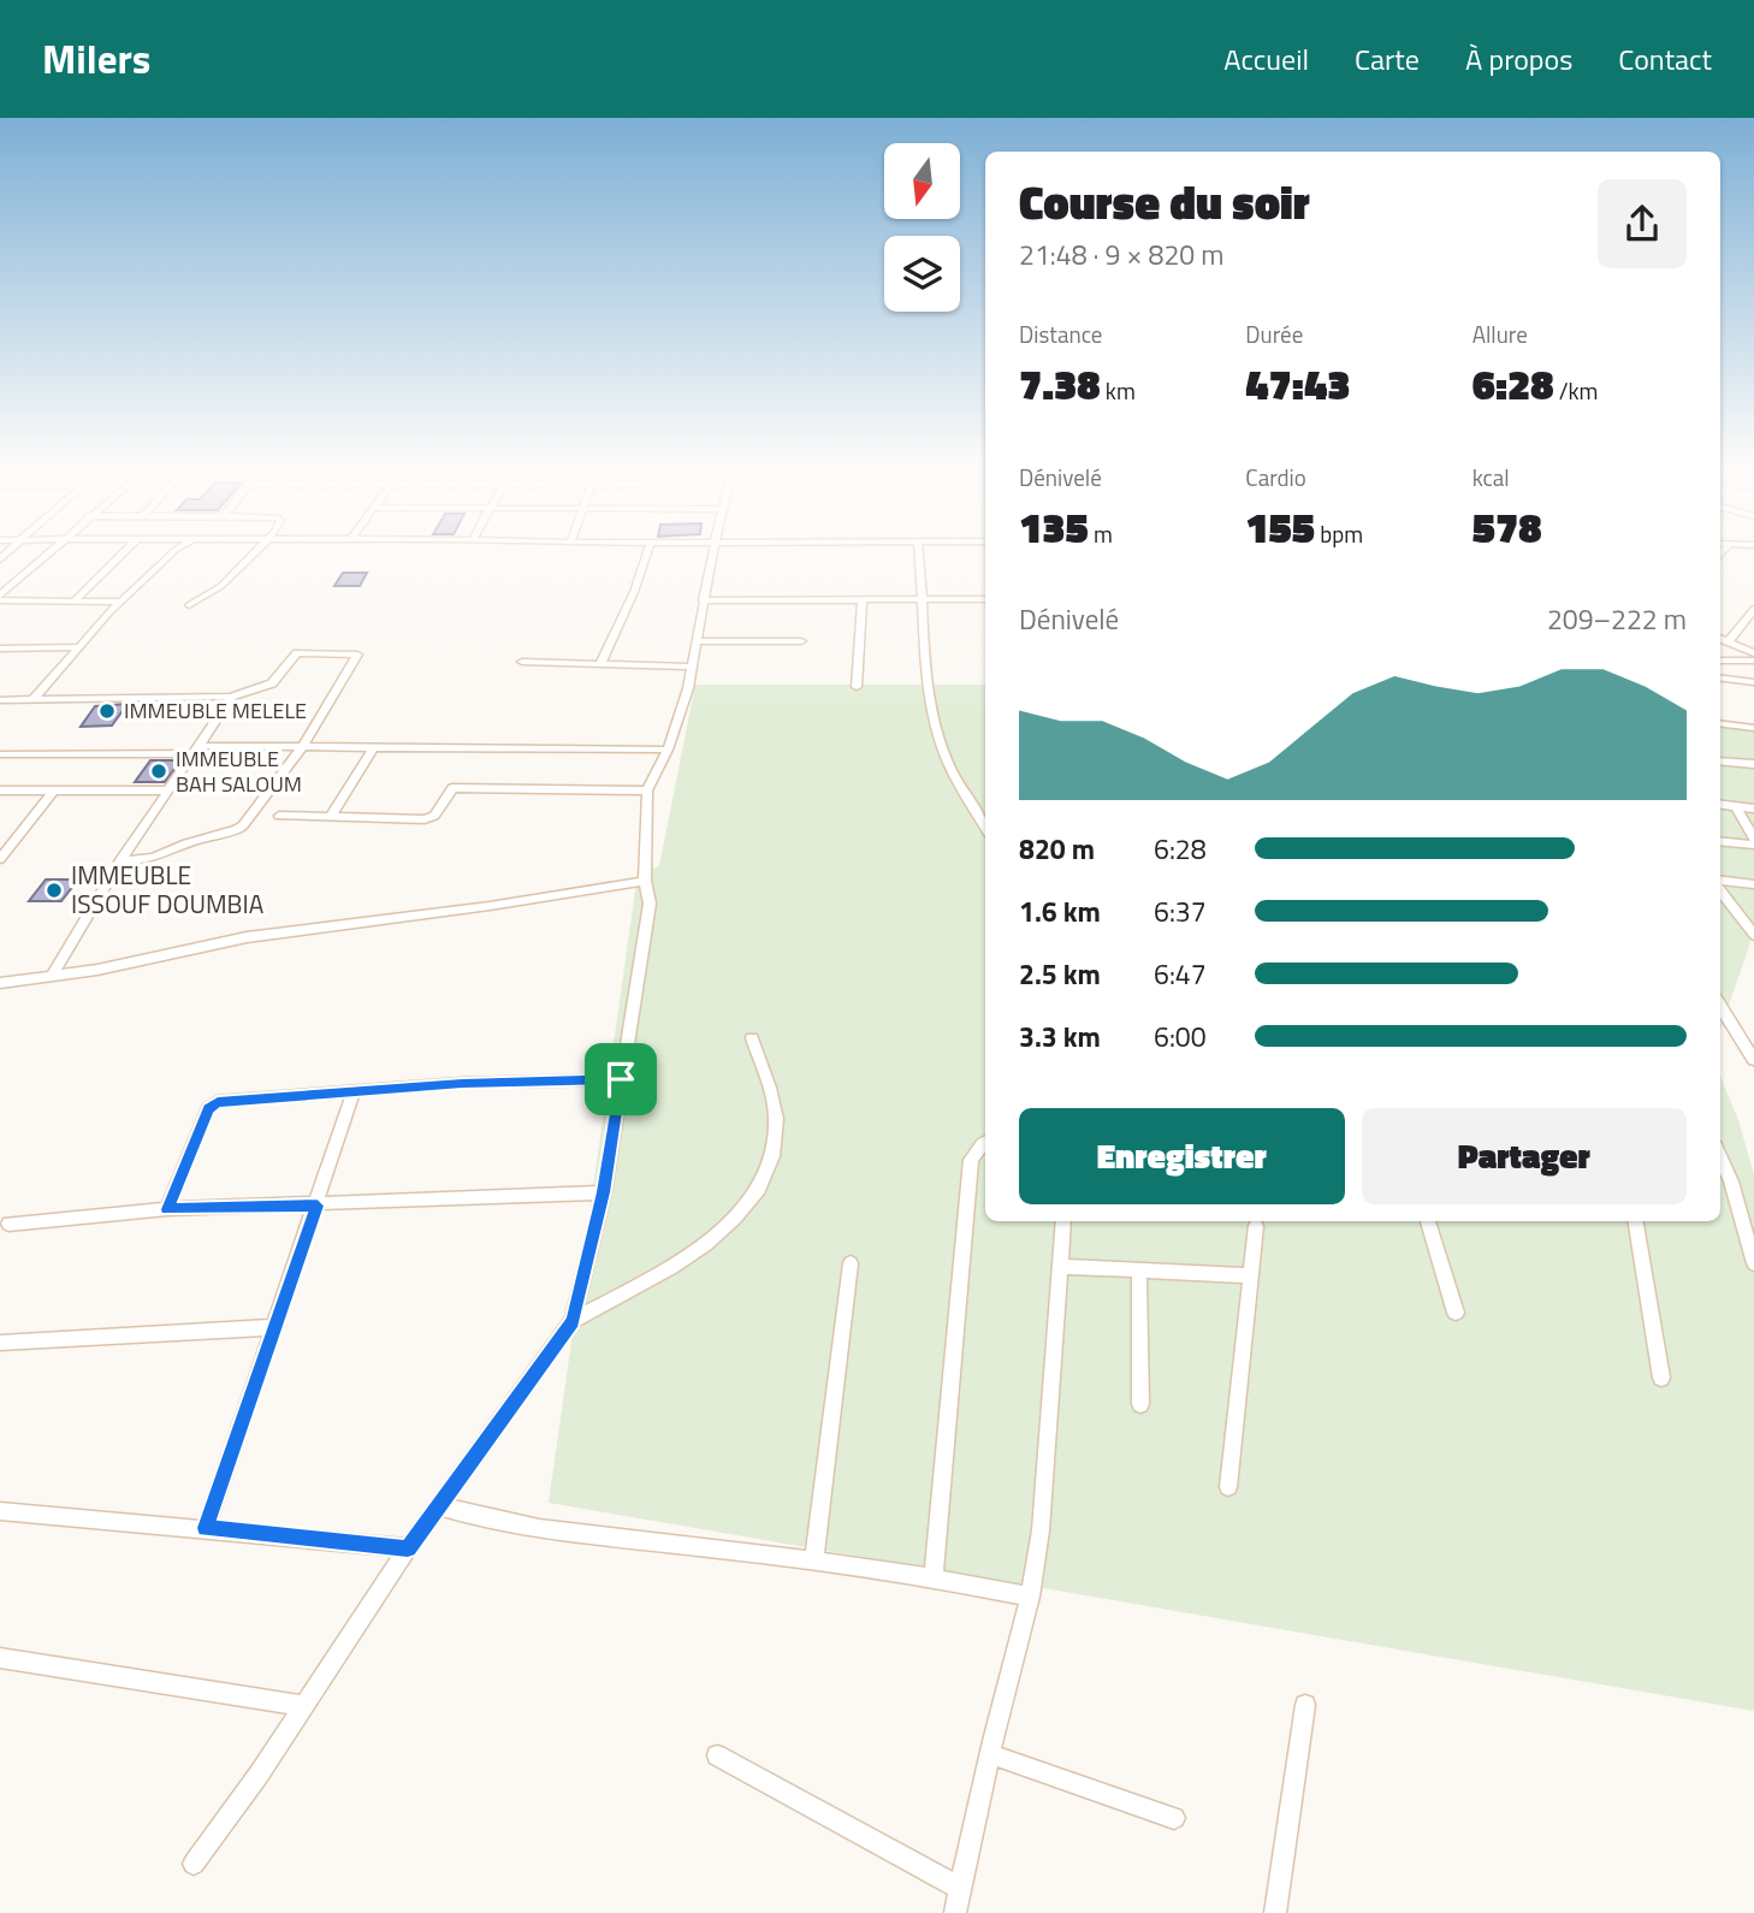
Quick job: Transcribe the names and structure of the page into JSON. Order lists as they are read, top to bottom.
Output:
{
  "places": ["IMMEUBLE MELELE", "IMMEUBLE BAH SALOUM", "IMMEUBLE ISSOUF DOUMBIA"],
  "north": "bottom",
  "page": {
    "header": "Milers",
    "nav": [
      "Accueil",
      "Carte",
      "À propos",
      "Contact"
    ],
    "heading": ["Course du soir", "21:48 · 9 × 820 m"],
    "stats": [
      ["Distance", "7.38 km"],
      ["Durée", "47:43"],
      ["Allure", "6:28 /km"],
      ["Dénivelé", "135 m"],
      ["Cardio", "155 bpm"],
      ["kcal", "578"]
    ],
    "chart": ["Dénivelé", "209–222 m"],
    "list": [
      {
        "name": "820 m",
        "note": "6:28"
      },
      {
        "name": "1.6 km",
        "note": "6:37"
      },
      {
        "name": "2.5 km",
        "note": "6:47"
      },
      {
        "name": "3.3 km",
        "note": "6:00"
      }
    ],
    "buttons": ["Enregistrer", "Partager"]
  }
}
